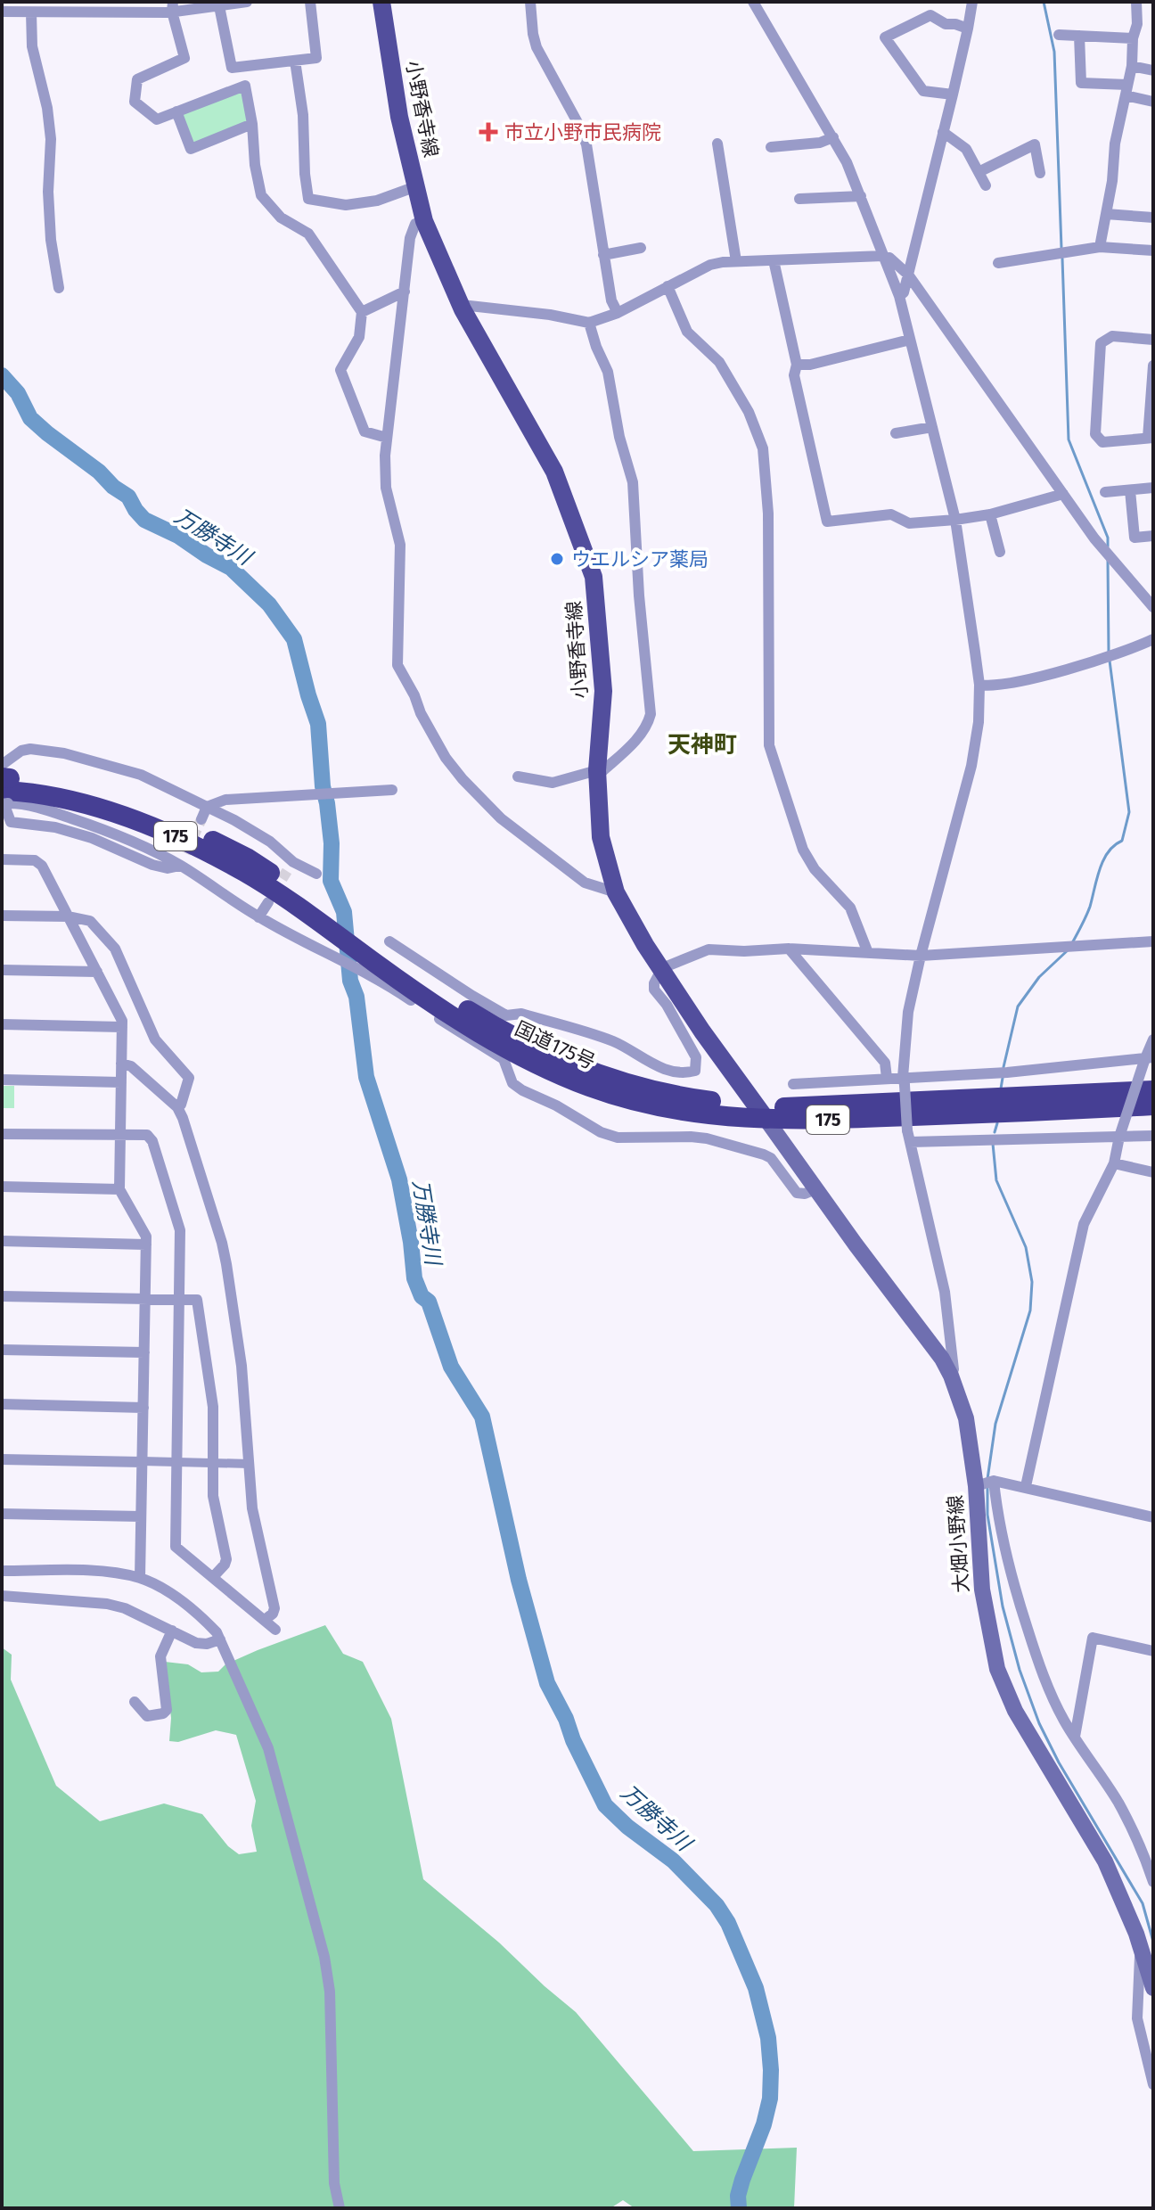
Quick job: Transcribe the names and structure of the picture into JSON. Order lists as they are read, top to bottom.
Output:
{
  "streets": {
    "highway": ["175", "国道175号"],
    "main road": ["小野香寺線", "大畑小野線"]
  },
  "crossings": [
    ["小野香寺線", "国道175号"],
    ["小野香寺線", "大畑小野線"],
    ["国道175号", "大畑小野線"]
  ],
  "districts": ["天神町"],
  "water": ["万勝寺川"],
  "places": {
    "health": ["市立小野市民病院"],
    "other": ["ウエルシア薬局"]
  }
}
